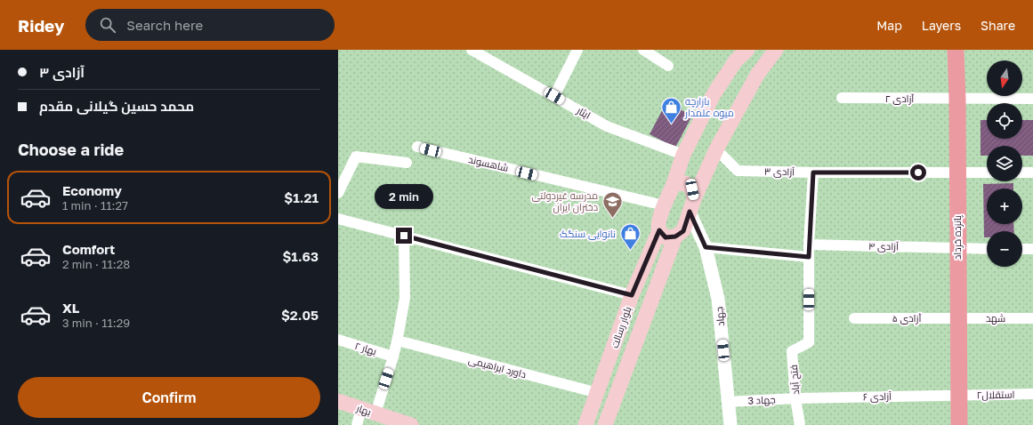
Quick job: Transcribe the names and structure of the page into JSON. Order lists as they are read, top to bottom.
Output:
{
  "streets": {
    "main road": ["پانزده خرداد", "بلوار رسالت", "بهار"],
    "street": [
      "آزادی ۲",
      "ایثار",
      "شاهسوند",
      "آزادی ۳",
      "آزادی ۴",
      "جهاد",
      "آزادی ۵",
      "شهد",
      "بهار ۲",
      "داورد ابراهیمی",
      "فتح آباد",
      "استقلال۲",
      "آزادی ۶",
      "جهاد 3"
    ]
  },
  "crossings": [
    ["آزادی ۲", "پانزده خرداد"],
    ["شاهسوند", "بلوار رسالت"],
    ["آزادی ۳", "پانزده خرداد"],
    ["آزادی ۳", "فتح آباد"],
    ["پانزده خرداد", "آزادی ۴"],
    ["پانزده خرداد", "آزادی ۵"],
    ["پانزده خرداد", "شهد"],
    ["پانزده خرداد", "استقلال۲"],
    ["پانزده خرداد", "آزادی ۶"],
    ["آزادی ۴", "فتح آباد"],
    ["جهاد", "بلوار رسالت"],
    ["جهاد", "جهاد 3"],
    ["آزادی ۵", "شهد"],
    ["بلوار رسالت", "داورد ابراهیمی"],
    ["فتح آباد", "آزادی ۶"],
    ["فتح آباد", "جهاد 3"],
    ["استقلال۲", "آزادی ۶"],
    ["آزادی ۶", "جهاد 3"]
  ],
  "places": {
    "shop": ["بازارچه میوه علمدار", "نانوایی سنگک"],
    "school or university": ["مدرسه غیردولتی دختران ایران"]
  },
  "north": "bottom",
  "page": {
    "header": "Ridey",
    "search": "Search here",
    "nav": ["Map", "Layers", "Share"],
    "banner": ["آزادی ۳", "محمد حسین گیلانی مقدم"],
    "map_buttons": ["+", "−"],
    "heading": "Choose a ride",
    "list": [
      {
        "name": "Economy",
        "note": "1 min · 11:27",
        "value": "$1.21"
      },
      {
        "name": "Comfort",
        "note": "2 min · 11:28",
        "value": "$1.63"
      },
      {
        "name": "XL",
        "note": "3 min · 11:29",
        "value": "$2.05"
      }
    ],
    "bubble": "2 min",
    "buttons": "Confirm"
  }
}
